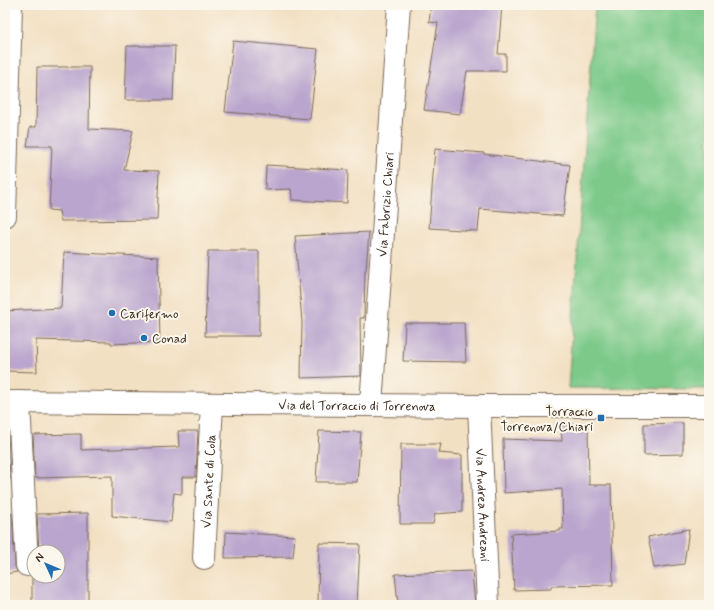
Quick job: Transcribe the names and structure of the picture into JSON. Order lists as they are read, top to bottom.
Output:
{
  "streets": {
    "street": [
      "Via Fabrizio Chiari",
      "Via del Torraccio di Torrenova",
      "Via Sante di Cola",
      "Via Andrea Andreani"
    ]
  },
  "crossings": [
    ["Via Fabrizio Chiari", "Via del Torraccio di Torrenova"],
    ["Via del Torraccio di Torrenova", "Via Sante di Cola"],
    ["Via del Torraccio di Torrenova", "Via Andrea Andreani"]
  ],
  "places": {
    "other": ["Carifermo", "Conad"],
    "transit": ["Torraccio Torrenova/Chiari"]
  },
  "north": "top left"
}
